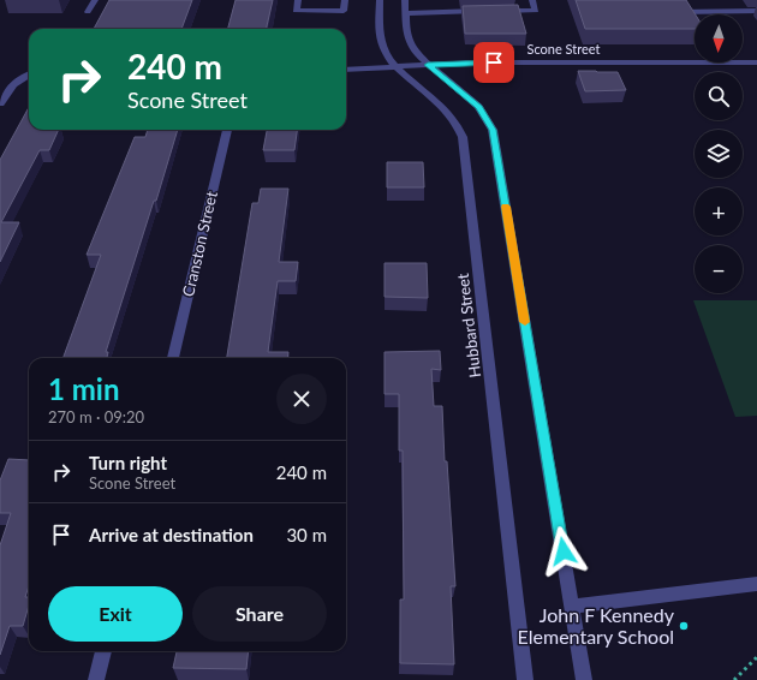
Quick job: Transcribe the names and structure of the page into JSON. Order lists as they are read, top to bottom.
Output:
{
  "streets": {
    "street": ["Scone Street", "Cranston Street", "Hubbard Street"]
  },
  "crossings": [
    ["Scone Street", "Hubbard Street"]
  ],
  "places": ["John F Kennedy Elementary School"],
  "north": "bottom",
  "page": {
    "map_buttons": ["+", "−"],
    "turn": ["240 m", "Scone Street"],
    "heading": ["1 min", "270 m · 09:20"],
    "list": [
      {
        "name": "Turn right",
        "note": "Scone Street",
        "value": "240 m"
      },
      {
        "name": "Arrive at destination",
        "value": "30 m"
      }
    ],
    "buttons": ["Exit", "Share"]
  }
}
